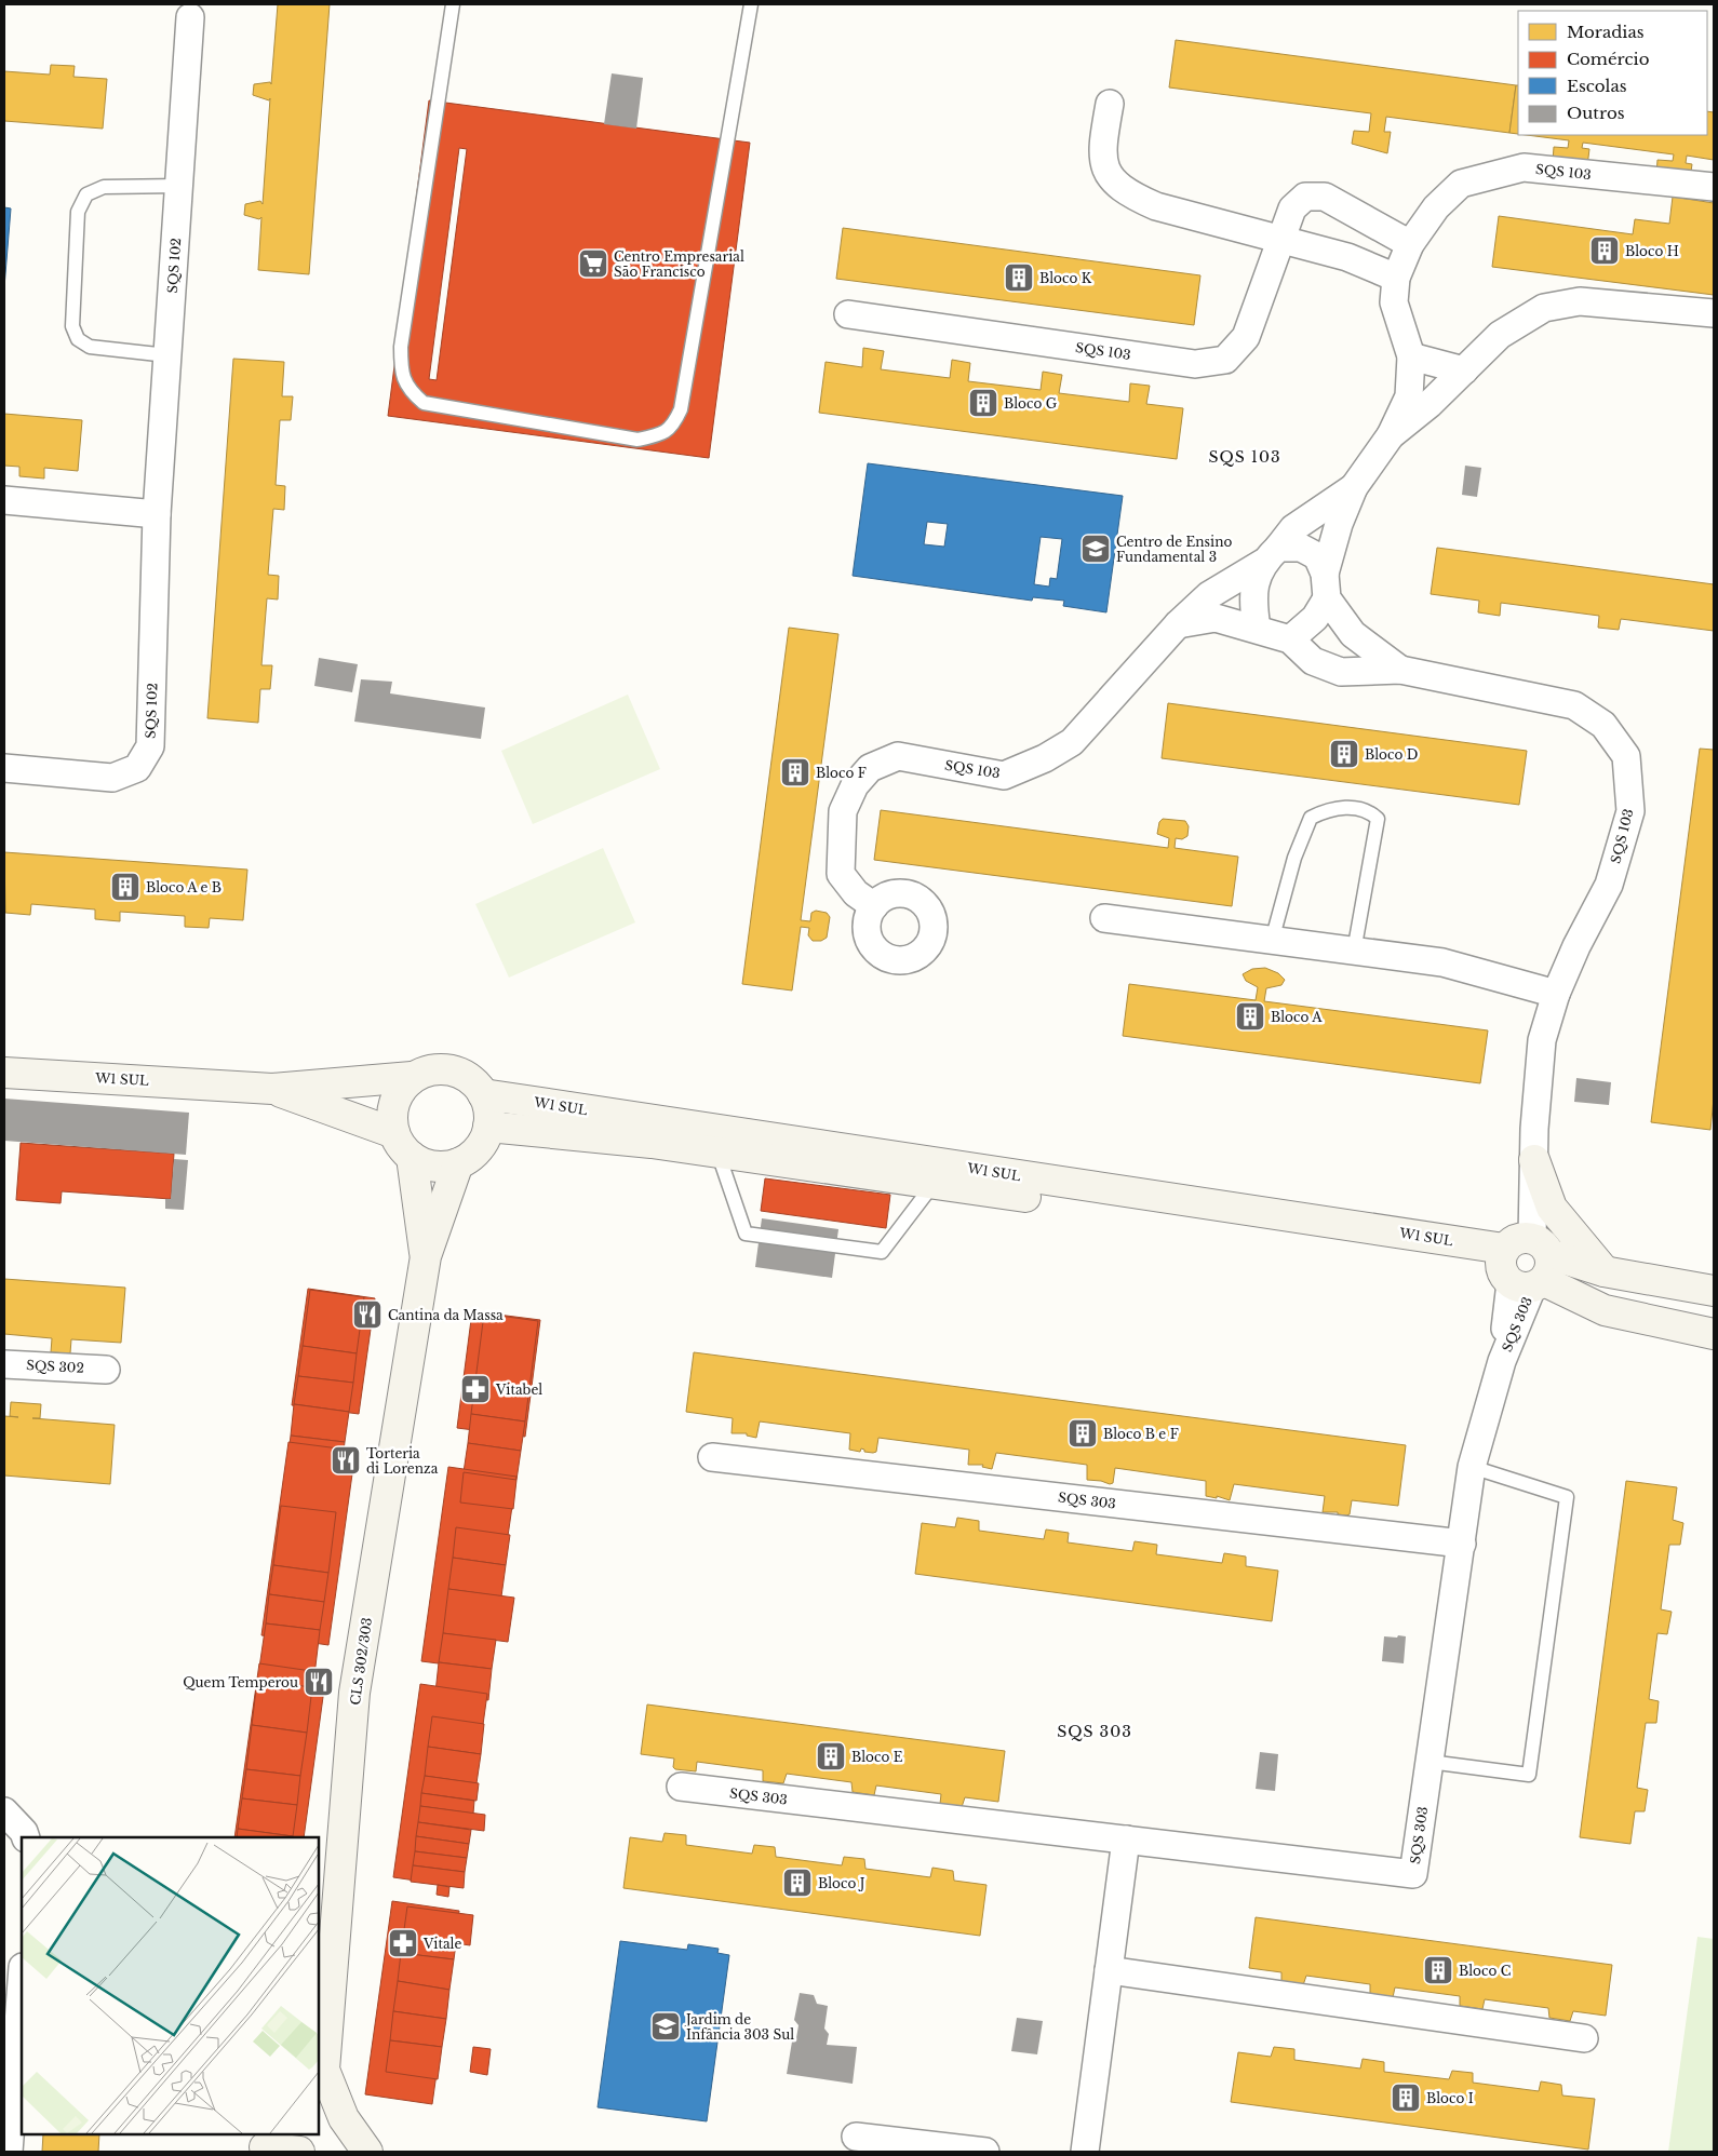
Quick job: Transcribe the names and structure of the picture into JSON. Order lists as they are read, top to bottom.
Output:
{
  "streets": {
    "street": [
      "SQS 103",
      "SQS 102",
      "W1 SUL",
      "SQS 303",
      "SQS 302",
      "CLS 302/303"
    ]
  },
  "crossings": [
    ["SQS 103", "W1 SUL"],
    ["SQS 103", "SQS 303"],
    ["W1 SUL", "SQS 303"],
    ["W1 SUL", "CLS 302/303"]
  ],
  "districts": ["SQS 103", "SQS 303"],
  "places": {
    "building": [
      "Bloco H",
      "Bloco K",
      "Bloco G",
      "Bloco D",
      "Bloco F",
      "Bloco A e B",
      "Bloco A",
      "Bloco B e F",
      "Bloco E",
      "Bloco J",
      "Bloco C",
      "Bloco I"
    ],
    "supermarket": ["Centro Empresarial São Francisco"],
    "school or university": ["Centro de Ensino Fundamental 3", "Jardim de Infância 303 Sul"],
    "restaurant": ["Cantina da Massa", "Torteria di Lorenza", "Quem Temperou"],
    "pharmacy": ["Vitabel", "Vitale"]
  },
  "legend": [
    "Moradias",
    "Comércio",
    "Escolas",
    "Outros"
  ]
}
